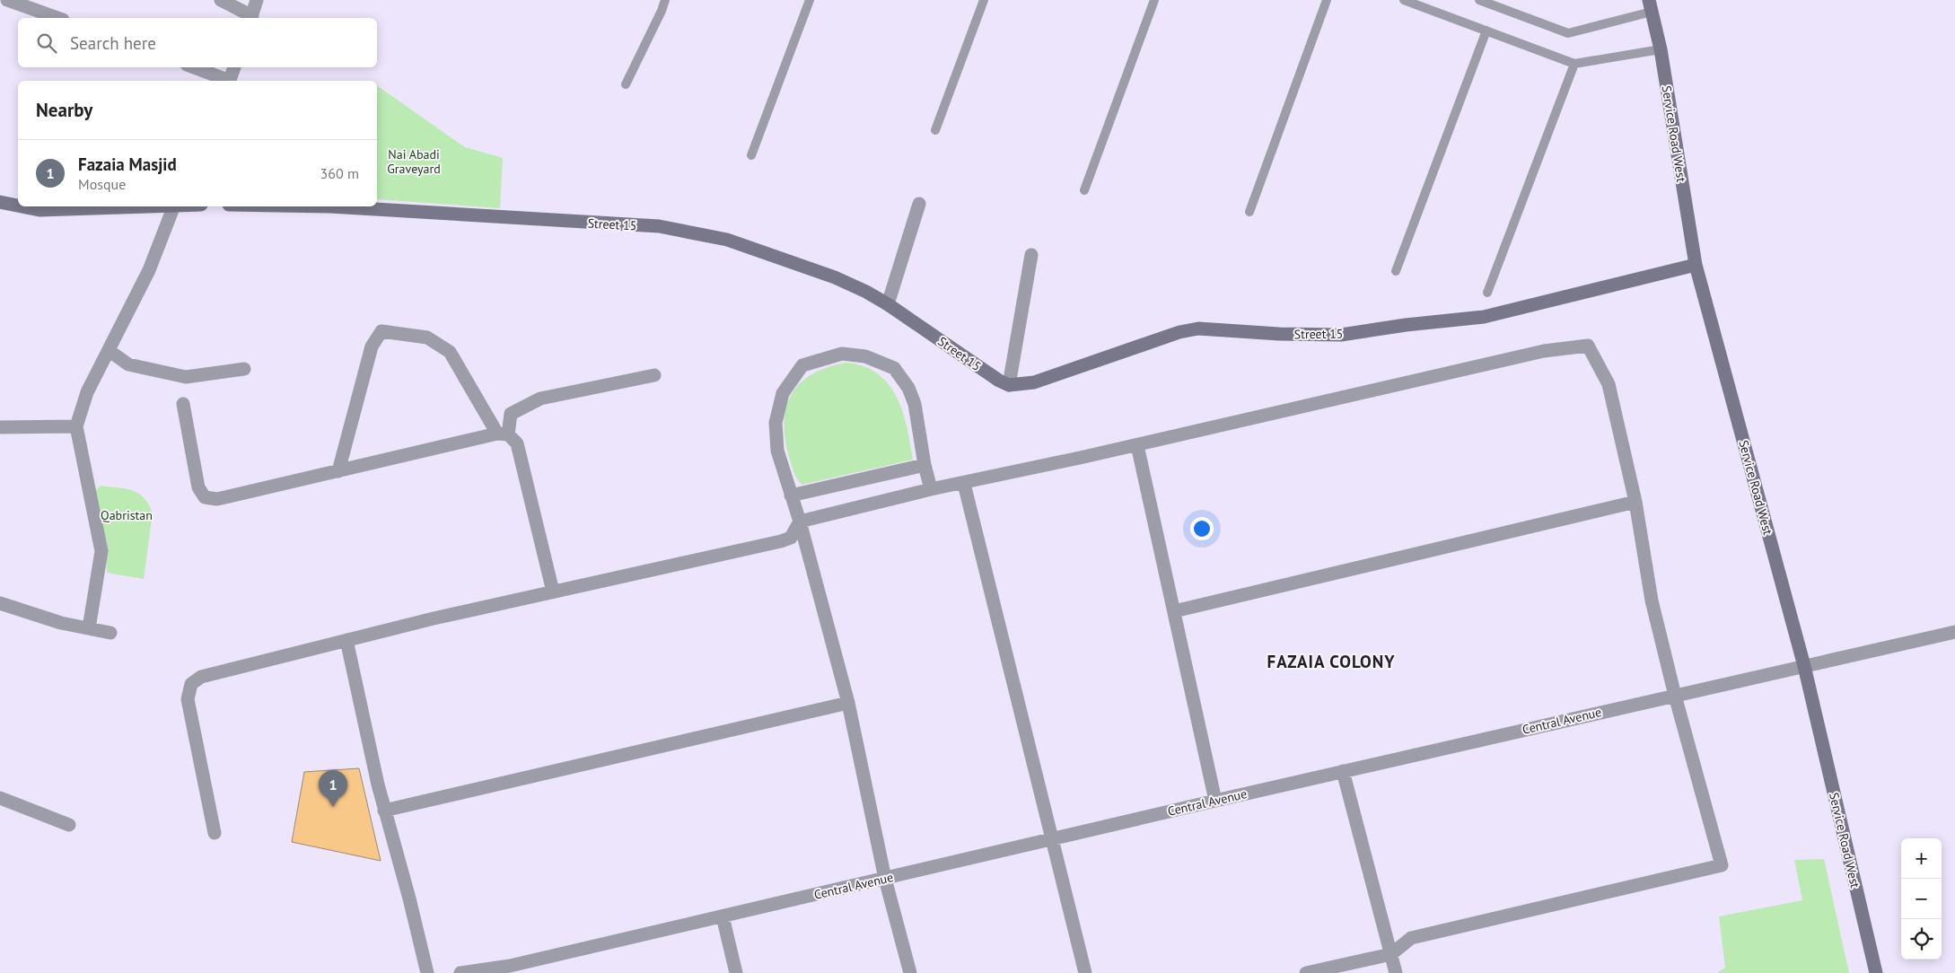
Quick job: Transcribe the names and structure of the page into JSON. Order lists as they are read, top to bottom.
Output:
{
  "streets": {
    "street": ["Service Road West", "Street 15", "Central Avenue"]
  },
  "crossings": [
    ["Service Road West", "Street 15"],
    ["Service Road West", "Central Avenue"]
  ],
  "districts": ["FAZAIA COLONY"],
  "parks": ["Nai Abadi Graveyard", "Qabristan"],
  "page": {
    "search": "Search here",
    "heading": "Nearby",
    "list": [
      {
        "mark": "1",
        "name": "Fazaia Masjid",
        "note": "Mosque",
        "value": "360 m"
      }
    ],
    "pins": "1",
    "map_buttons": ["+", "−"]
  }
}
